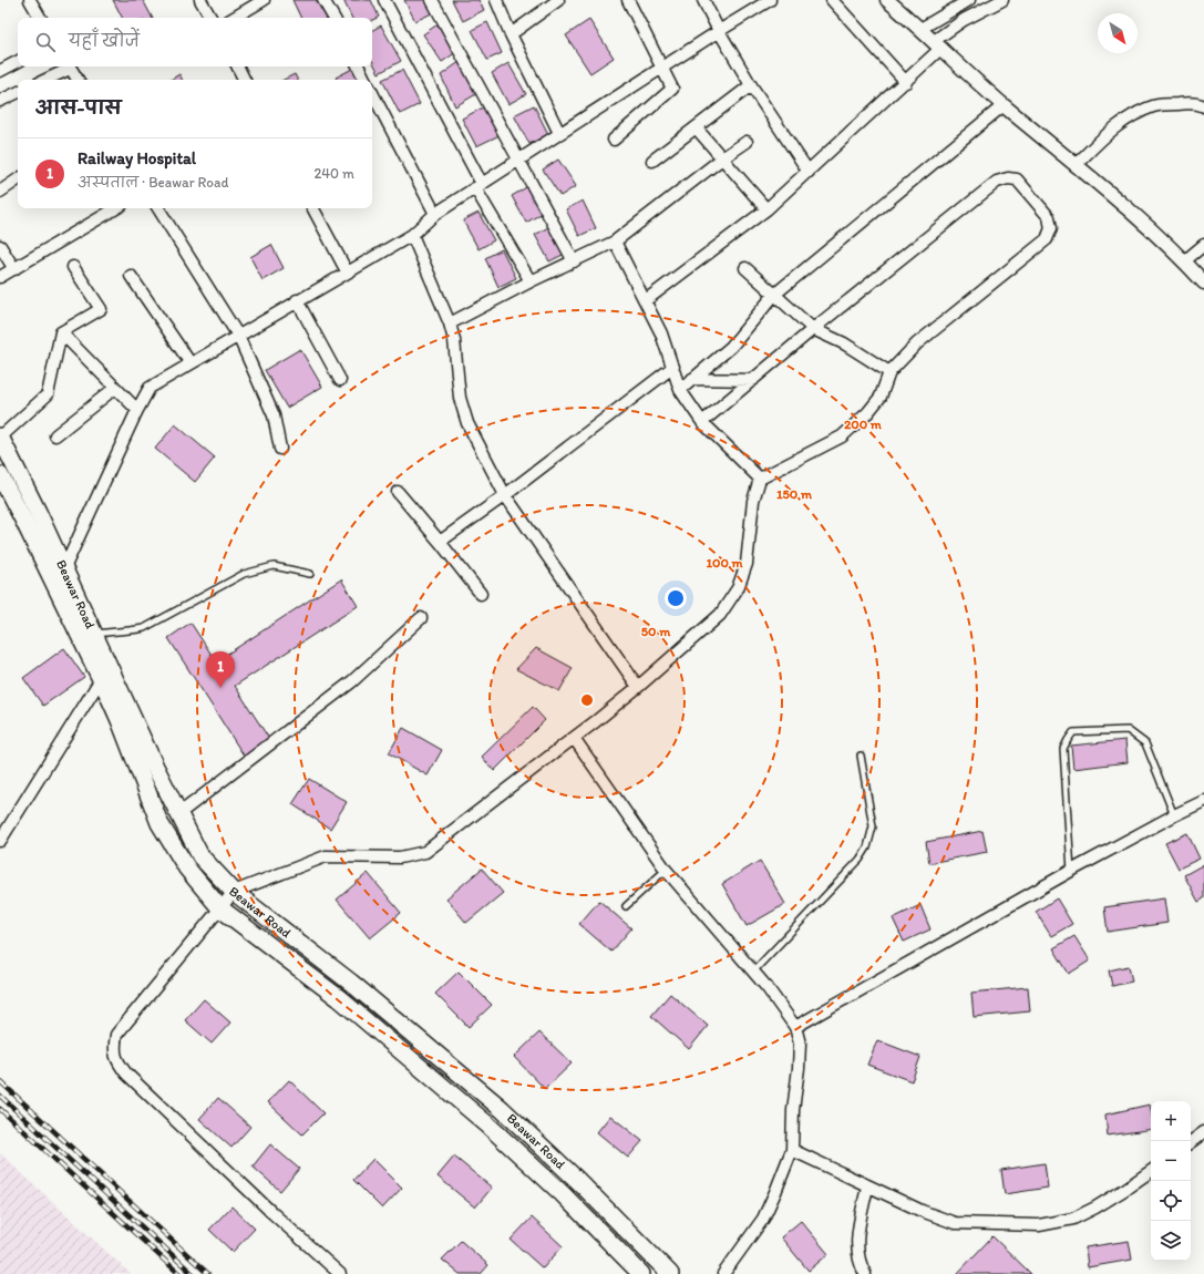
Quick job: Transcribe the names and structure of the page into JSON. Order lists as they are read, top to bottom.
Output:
{
  "streets": {
    "main road": ["Beawar Road"]
  },
  "north": "bottom right",
  "page": {
    "search": "यहाँ खोजें",
    "heading": "आस-पास",
    "list": [
      {
        "mark": "1",
        "name": "Railway Hospital",
        "note": "अस्पताल · Beawar Road",
        "value": "240 m"
      }
    ],
    "pins": "1",
    "map_buttons": ["+", "−"]
  },
  "rings": [
    "200 m",
    "150 m",
    "100 m",
    "50 m"
  ]
}
